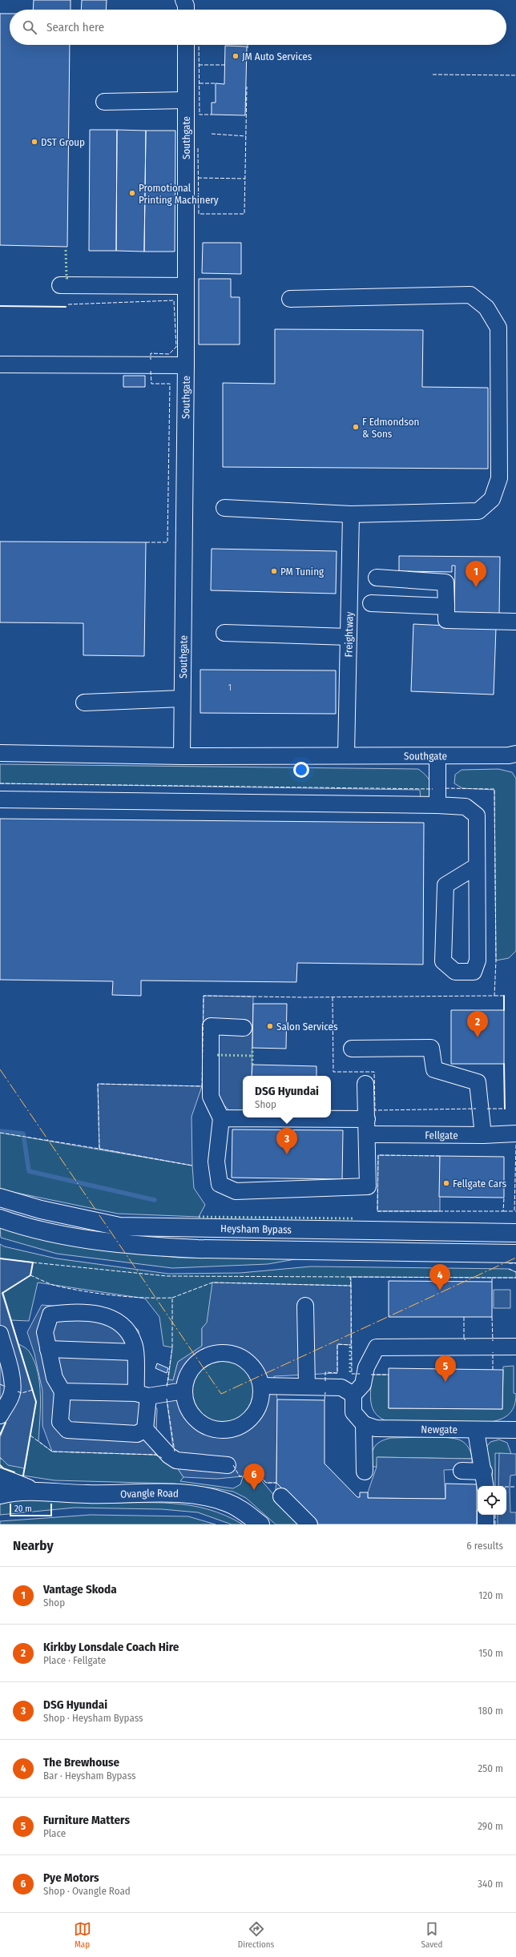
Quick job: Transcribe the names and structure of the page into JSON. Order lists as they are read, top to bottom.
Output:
{
  "streets": {
    "main road": ["Heysham Bypass", "Ovangle Road"],
    "street": [
      "Southgate",
      "Freightway",
      "Fellgate",
      "Newgate"
    ]
  },
  "crossings": [
    ["Southgate", "Freightway"]
  ],
  "places": [
    "JM Auto Services",
    "DST Group",
    "Promotional Printing Machinery",
    "F Edmondson & Sons",
    "PM Tuning",
    "Salon Services",
    "Fellgate Cars"
  ],
  "house_numbers": ["1"],
  "scale_bar": "20 m",
  "page": {
    "search": "Search here",
    "pins": [
      "1",
      "2",
      "3",
      "4",
      "5",
      "6"
    ],
    "popup": ["DSG Hyundai", "Shop"],
    "scale": "20 m",
    "heading": ["Nearby", "6 results"],
    "list": [
      {
        "mark": "1",
        "name": "Vantage Skoda",
        "note": "Shop",
        "value": "120 m"
      },
      {
        "mark": "2",
        "name": "Kirkby Lonsdale Coach Hire",
        "note": "Place · Fellgate",
        "value": "150 m"
      },
      {
        "mark": "3",
        "name": "DSG Hyundai",
        "note": "Shop · Heysham Bypass",
        "value": "180 m"
      },
      {
        "mark": "4",
        "name": "The Brewhouse",
        "note": "Bar · Heysham Bypass",
        "value": "250 m"
      },
      {
        "mark": "5",
        "name": "Furniture Matters",
        "note": "Place",
        "value": "290 m"
      },
      {
        "mark": "6",
        "name": "Pye Motors",
        "note": "Shop · Ovangle Road",
        "value": "340 m"
      }
    ],
    "nav": ["Map", "Directions", "Saved"]
  }
}
